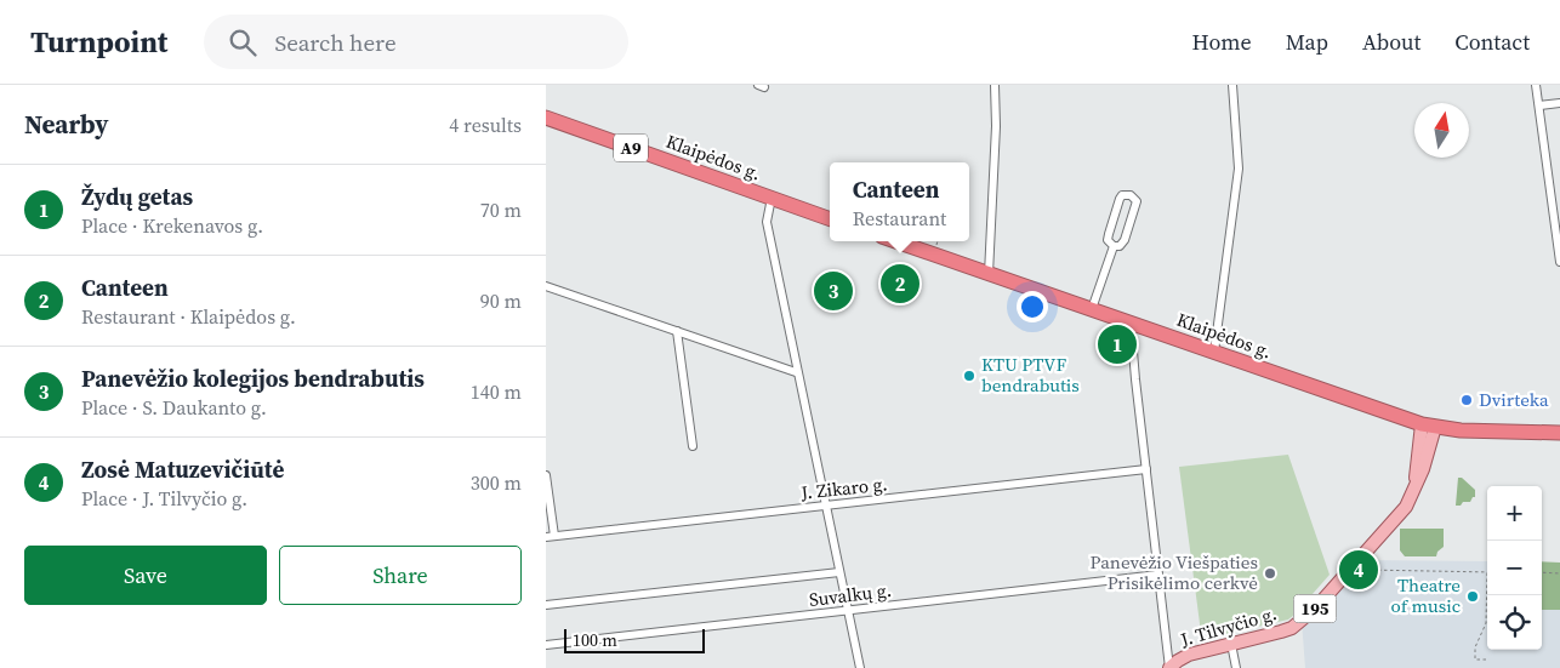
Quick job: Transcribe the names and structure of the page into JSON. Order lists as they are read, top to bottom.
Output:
{
  "streets": {
    "highway": ["A9", "Klaipėdos g."],
    "main road": ["195", "J. Tilvyčio g."],
    "street": ["J. Zikaro g.", "Suvalkų g."]
  },
  "crossings": [
    ["Klaipėdos g.", "J. Tilvyčio g."]
  ],
  "places": [
    "KTU PTVF bendrabutis",
    "Dvirteka",
    "Panevėžio Viešpaties Prisikėlimo cerkvė",
    "Theatre of music"
  ],
  "scale_bar": "100 m",
  "north": "top",
  "page": {
    "header": "Turnpoint",
    "search": "Search here",
    "nav": [
      "Home",
      "Map",
      "About",
      "Contact"
    ],
    "heading": ["Nearby", "4 results"],
    "popup": ["Canteen", "Restaurant"],
    "list": [
      {
        "mark": "1",
        "name": "Žydų getas",
        "note": "Place · Krekenavos g.",
        "value": "70 m"
      },
      {
        "mark": "2",
        "name": "Canteen",
        "note": "Restaurant · Klaipėdos g.",
        "value": "90 m"
      },
      {
        "mark": "3",
        "name": "Panevėžio kolegijos bendrabutis",
        "note": "Place · S. Daukanto g.",
        "value": "140 m"
      },
      {
        "mark": "4",
        "name": "Zosė Matuzevičiūtė",
        "note": "Place · J. Tilvyčio g.",
        "value": "300 m"
      }
    ],
    "pins": [
      "2",
      "3",
      "1",
      "4"
    ],
    "map_buttons": ["+", "−"],
    "buttons": ["Save", "Share"],
    "scale": "100 m"
  }
}
